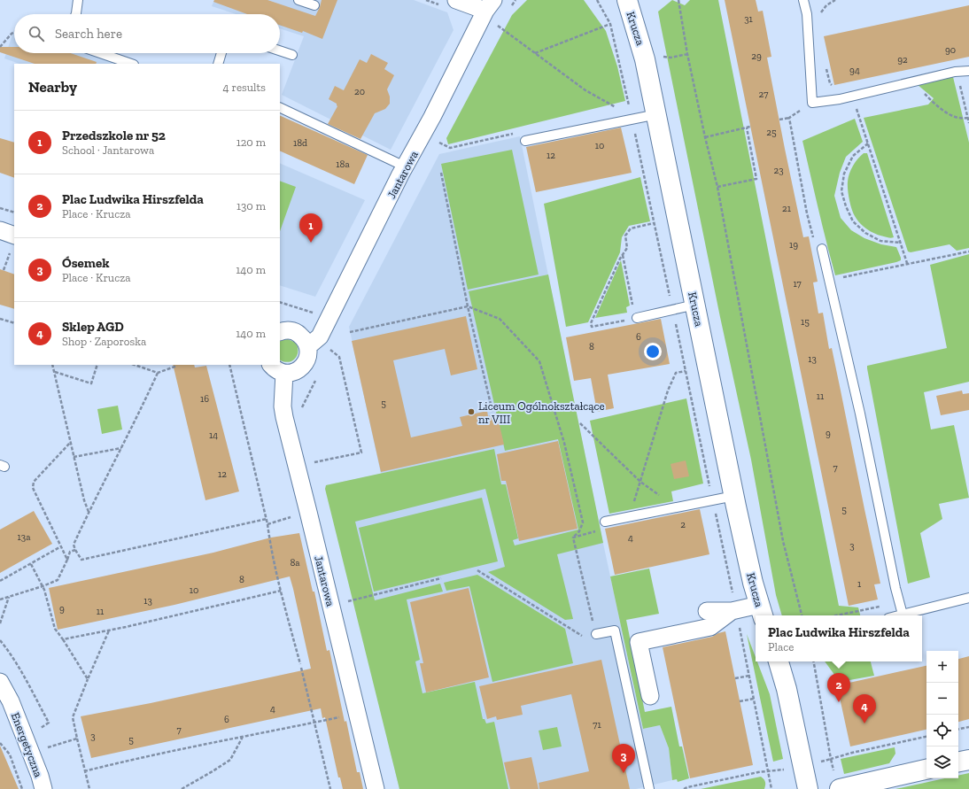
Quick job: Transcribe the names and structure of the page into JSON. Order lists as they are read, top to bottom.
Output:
{
  "streets": {
    "street": ["Krucza", "Jantarowa", "Energetyczna"]
  },
  "places": ["Liceum Ogólnokształcące nr VIII"],
  "house_numbers": [
    "31",
    "90",
    "29",
    "92",
    "94",
    "20",
    "27",
    "25",
    "18d",
    "10",
    "12",
    "18a",
    "23",
    "21",
    "19",
    "17",
    "15",
    "6",
    "8",
    "13",
    "11",
    "16",
    "5",
    "9",
    "14",
    "7",
    "12",
    "5",
    "2",
    "13a",
    "4",
    "3",
    "8a",
    "8",
    "1",
    "10",
    "13",
    "9",
    "11",
    "4",
    "6",
    "71",
    "7",
    "3",
    "5"
  ],
  "page": {
    "search": "Search here",
    "heading": ["Nearby", "4 results"],
    "list": [
      {
        "mark": "1",
        "name": "Przedszkole nr 52",
        "note": "School · Jantarowa",
        "value": "120 m"
      },
      {
        "mark": "2",
        "name": "Plac Ludwika Hirszfelda",
        "note": "Place · Krucza",
        "value": "130 m"
      },
      {
        "mark": "3",
        "name": "Ósemek",
        "note": "Place · Krucza",
        "value": "140 m"
      },
      {
        "mark": "4",
        "name": "Sklep AGD",
        "note": "Shop · Zaporoska",
        "value": "140 m"
      }
    ],
    "pins": [
      "1",
      "2",
      "4",
      "3"
    ],
    "popup": ["Plac Ludwika Hirszfelda", "Place"],
    "map_buttons": ["+", "−"]
  }
}
